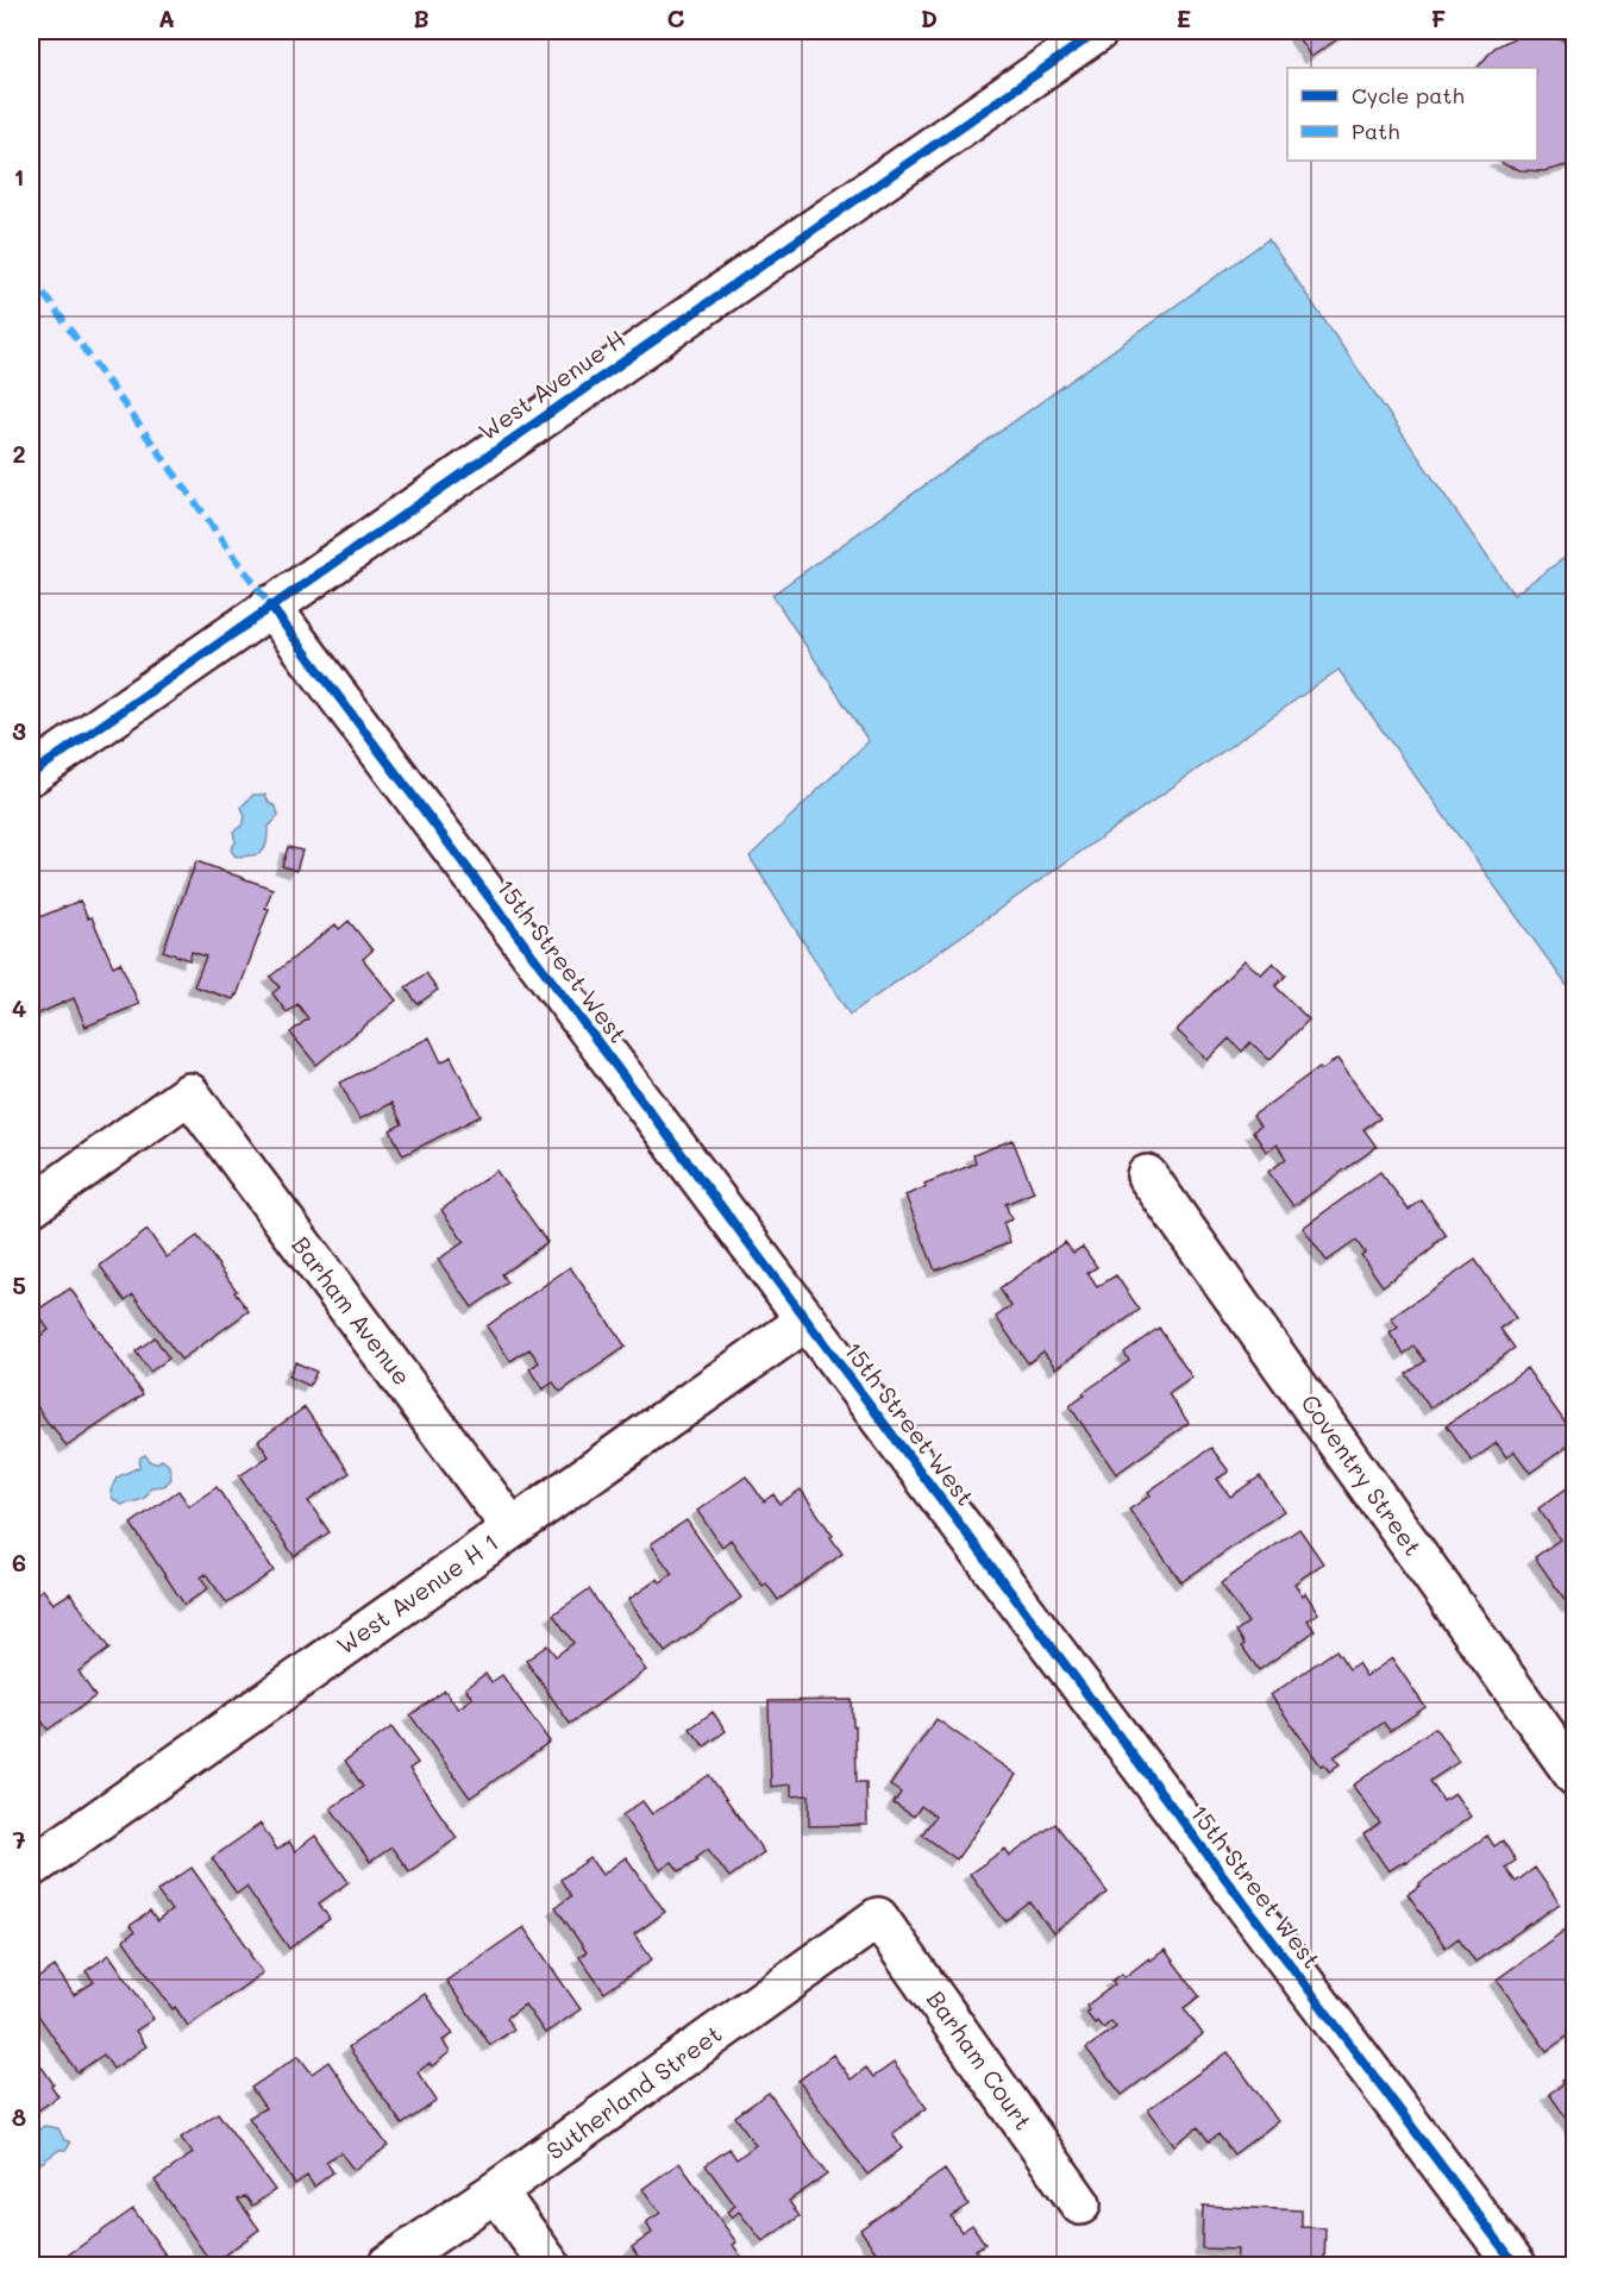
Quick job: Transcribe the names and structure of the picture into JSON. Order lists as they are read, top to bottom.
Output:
{
  "streets": {
    "street": [
      "West Avenue H",
      "15th Street West",
      "Barham Avenue",
      "Coventry Street",
      "West Avenue H 1",
      "Barham Court",
      "Sutherland Street"
    ]
  },
  "crossings": [
    ["West Avenue H", "15th Street West"],
    ["15th Street West", "West Avenue H 1"],
    ["Barham Avenue", "West Avenue H 1"],
    ["Barham Court", "Sutherland Street"]
  ],
  "legend": ["Cycle path", "Path"],
  "grid": {
    "columns": [
      "A",
      "B",
      "C",
      "D",
      "E",
      "F"
    ],
    "rows": [
      "1",
      "2",
      "3",
      "4",
      "5",
      "6",
      "7",
      "8"
    ]
  }
}
